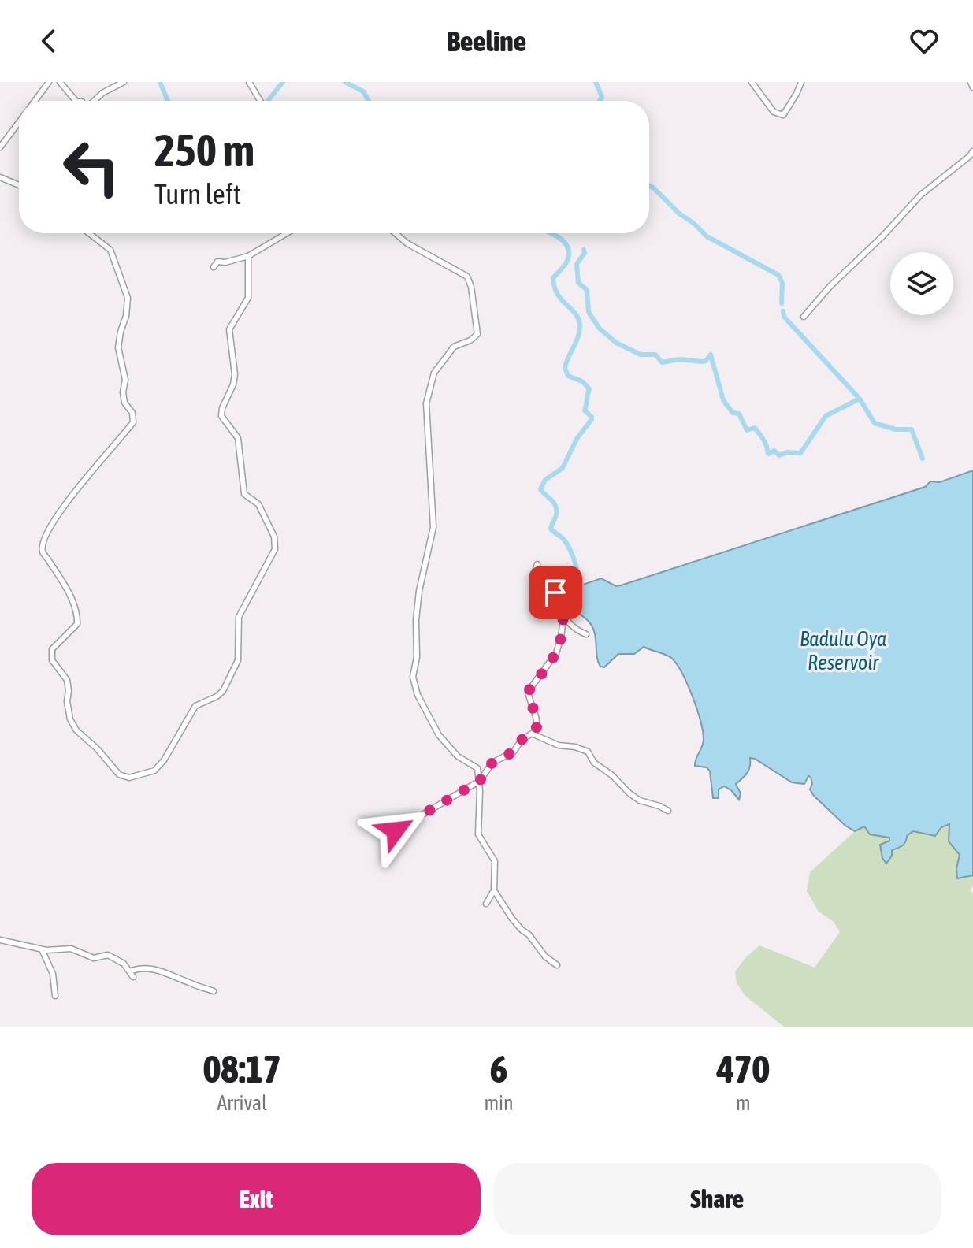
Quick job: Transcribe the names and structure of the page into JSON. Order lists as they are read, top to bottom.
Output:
{
  "water": ["Badulu Oya Reservoir"],
  "page": {
    "header": "Beeline",
    "turn": ["250 m", "Turn left"],
    "eta": [
      "08:17",
      "Arrival",
      "6",
      "min",
      "470",
      "m"
    ],
    "buttons": ["Exit", "Share"]
  }
}
